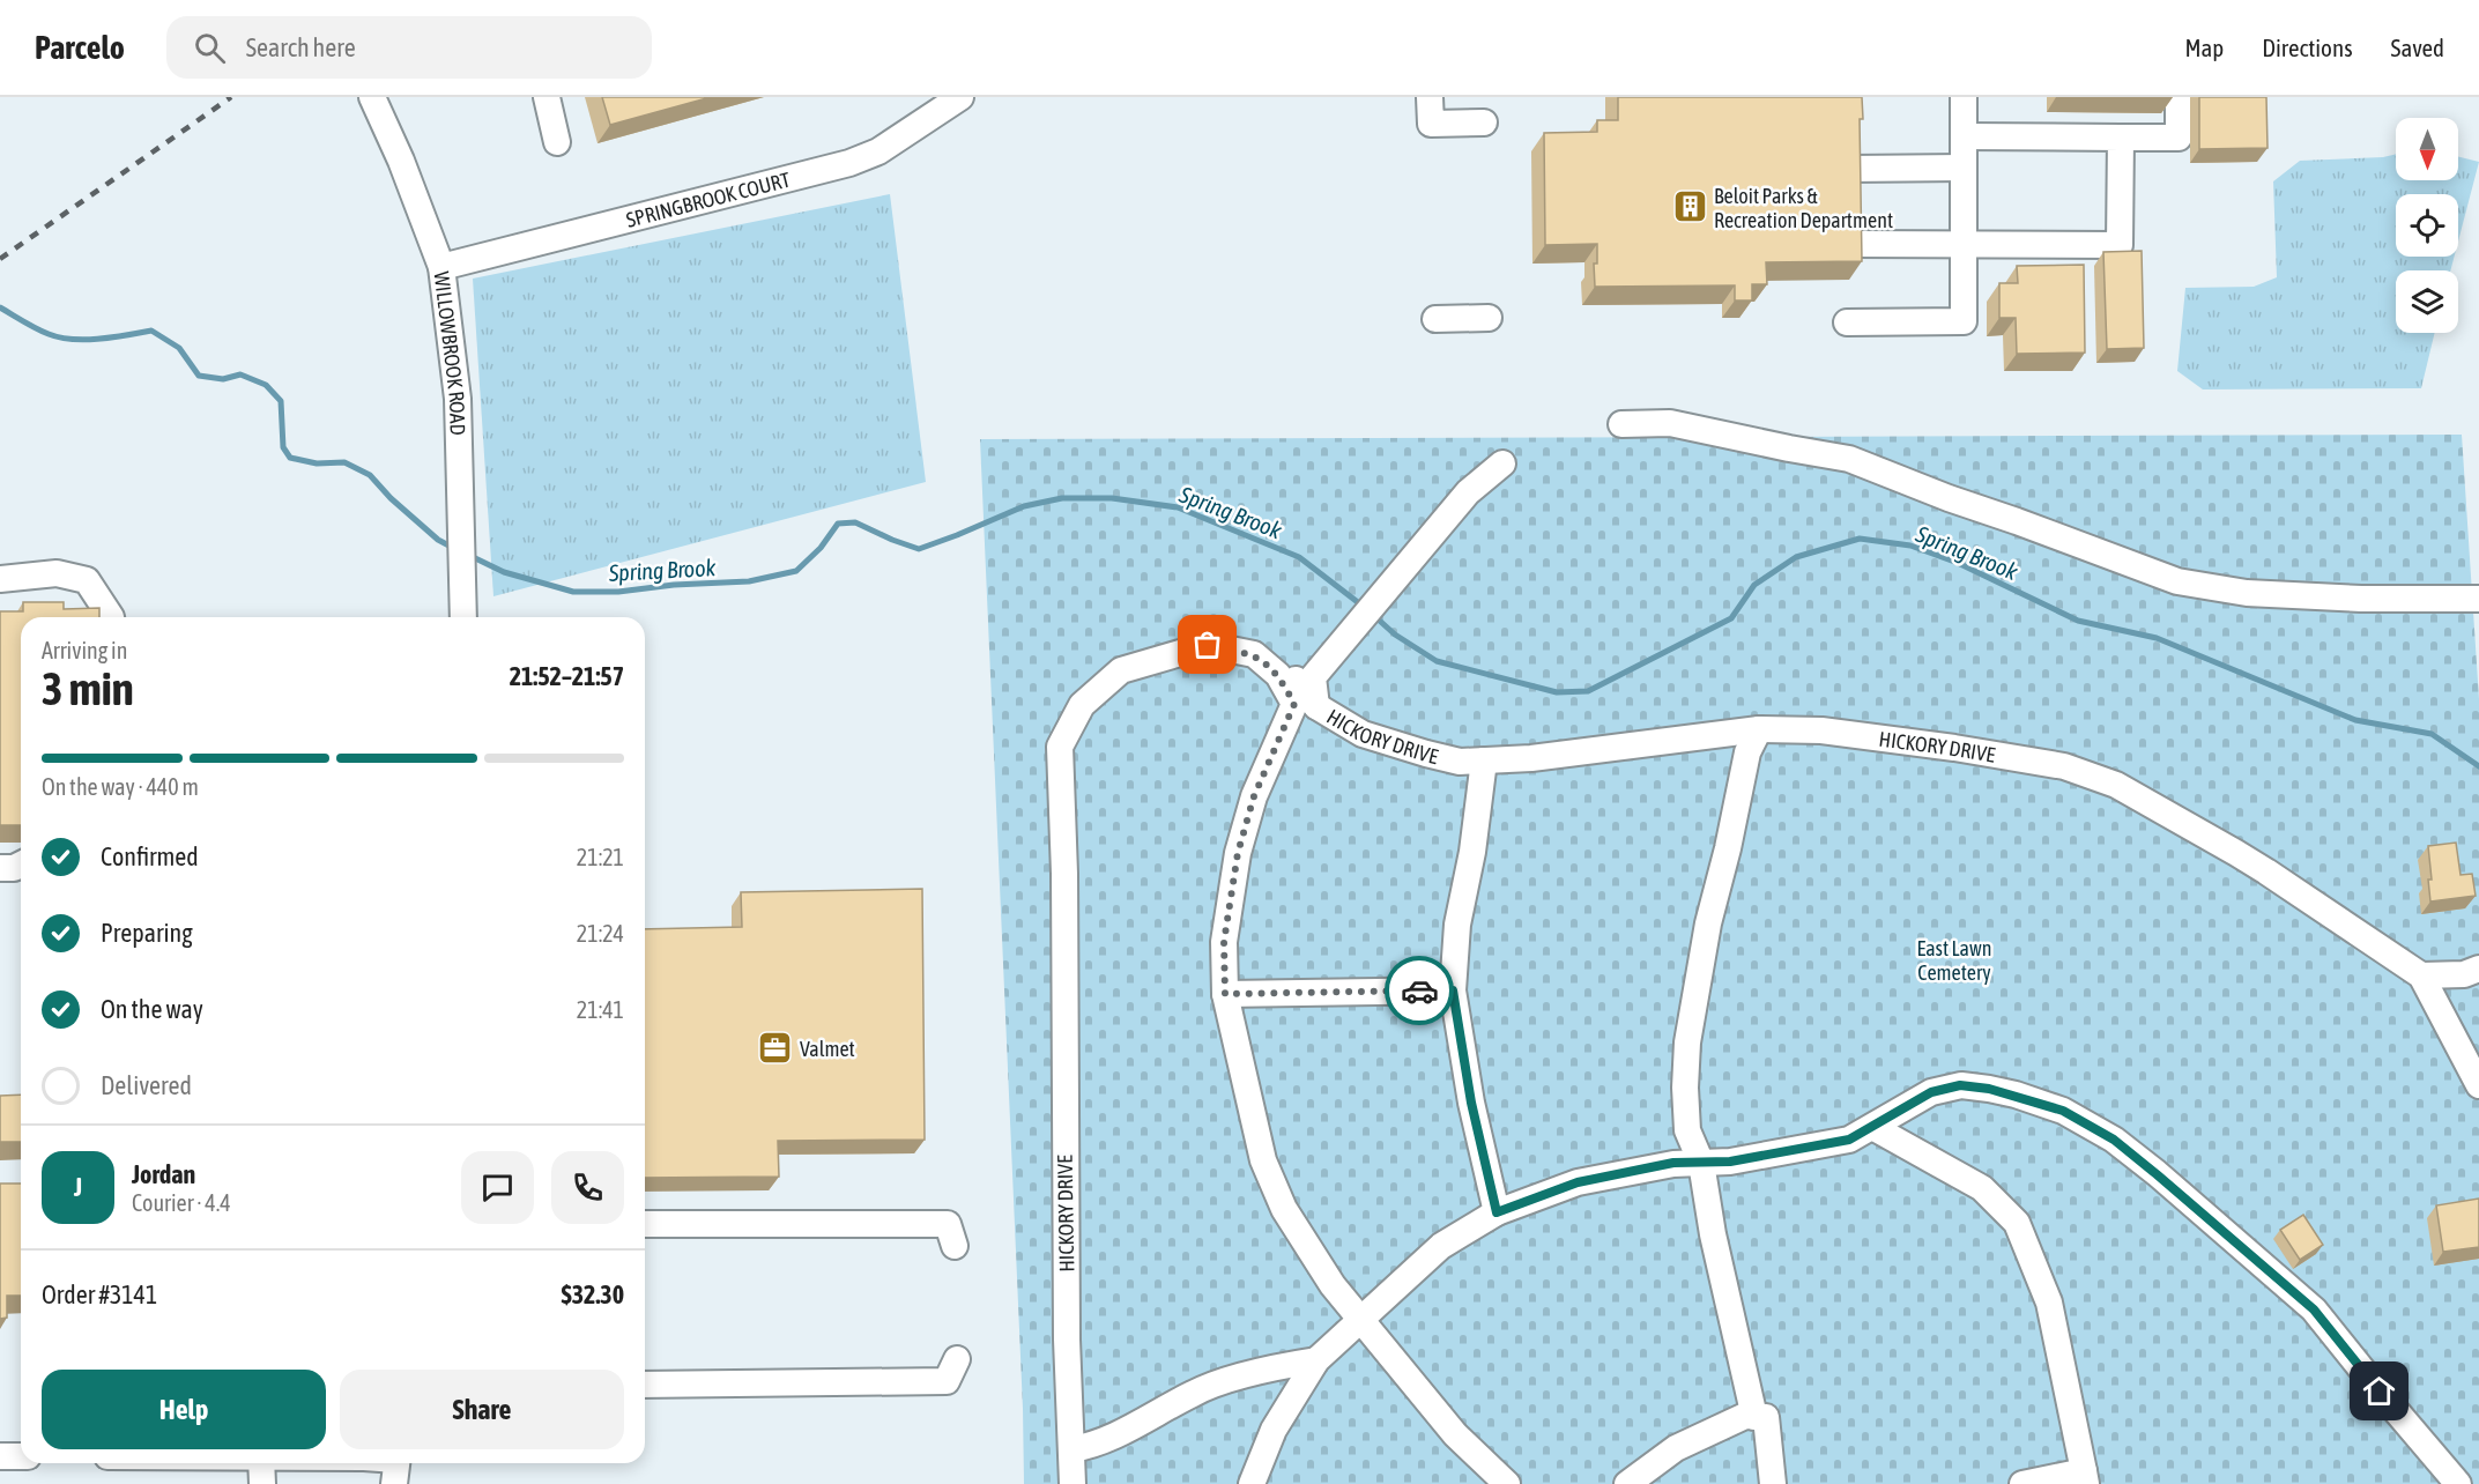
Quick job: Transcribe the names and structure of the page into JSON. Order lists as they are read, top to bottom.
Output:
{
  "streets": {
    "street": ["SPRINGBROOK COURT", "WILLOWBROOK ROAD", "HICKORY DRIVE"]
  },
  "crossings": [
    ["SPRINGBROOK COURT", "WILLOWBROOK ROAD"]
  ],
  "water": ["Spring Brook"],
  "parks": ["East Lawn Cemetery"],
  "places": {
    "building": ["Beloit Parks & Recreation Department"],
    "office": ["Valmet"]
  },
  "north": "bottom",
  "page": {
    "header": "Parcelo",
    "search": "Search here",
    "nav": ["Map", "Directions", "Saved"],
    "heading": ["3 min", "Arriving in", "21:52–21:57"],
    "panel": [
      "Jordan",
      "Courier · 4.4",
      "Order #3141",
      "$32.30"
    ],
    "bar": "On the way · 440 m",
    "list": [
      ["Confirmed", "21:21"],
      ["Preparing", "21:24"],
      ["On the way", "21:41"],
      "Delivered"
    ],
    "round": "J",
    "buttons": ["Help", "Share"]
  }
}
